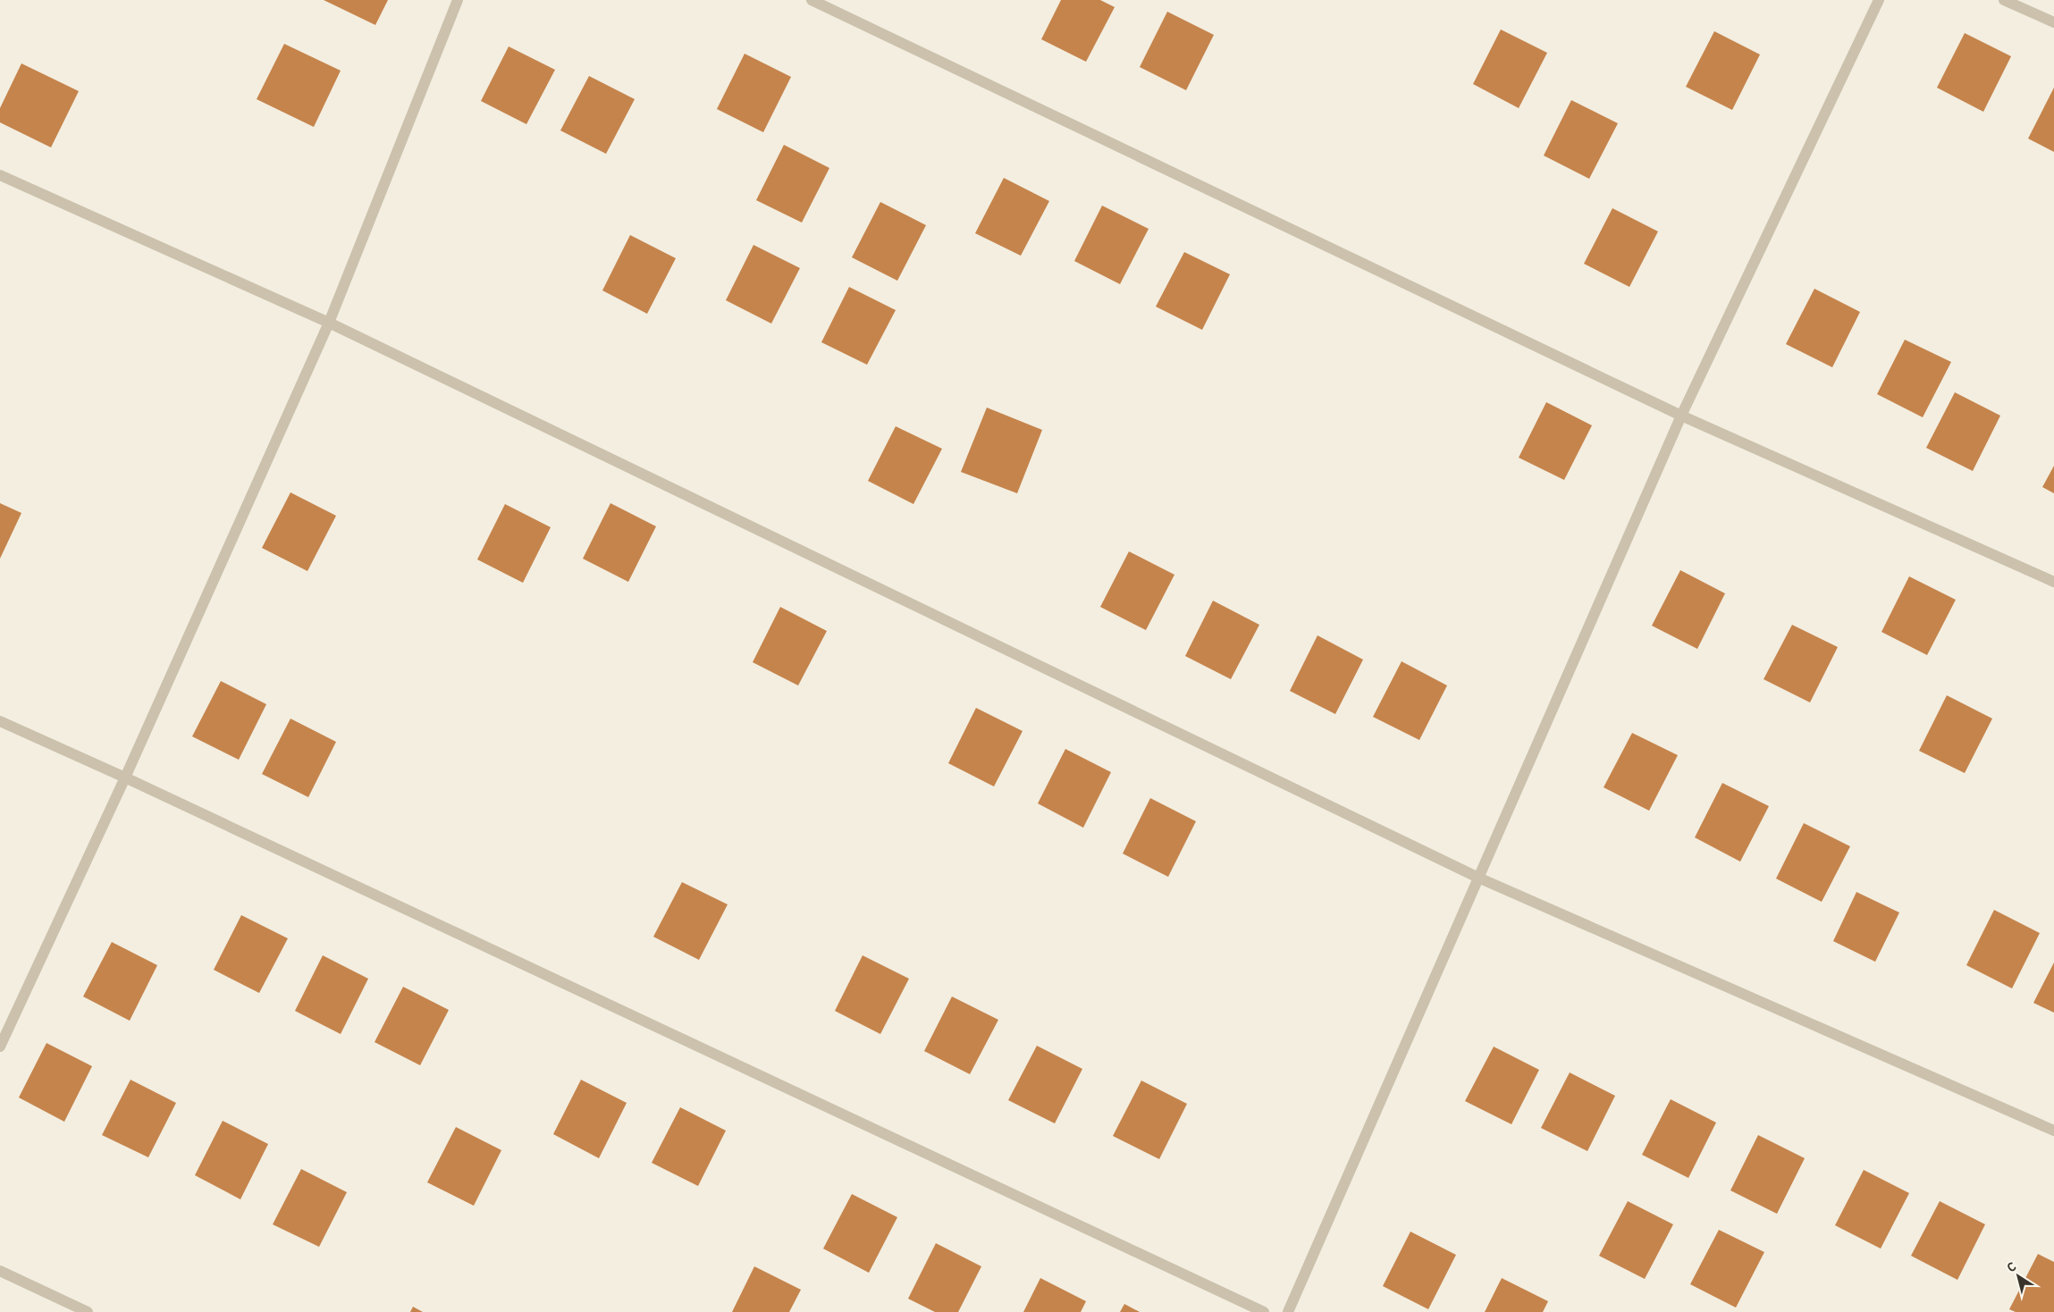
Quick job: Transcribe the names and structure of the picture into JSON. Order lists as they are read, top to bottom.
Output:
{
  "north": "top left"
}
